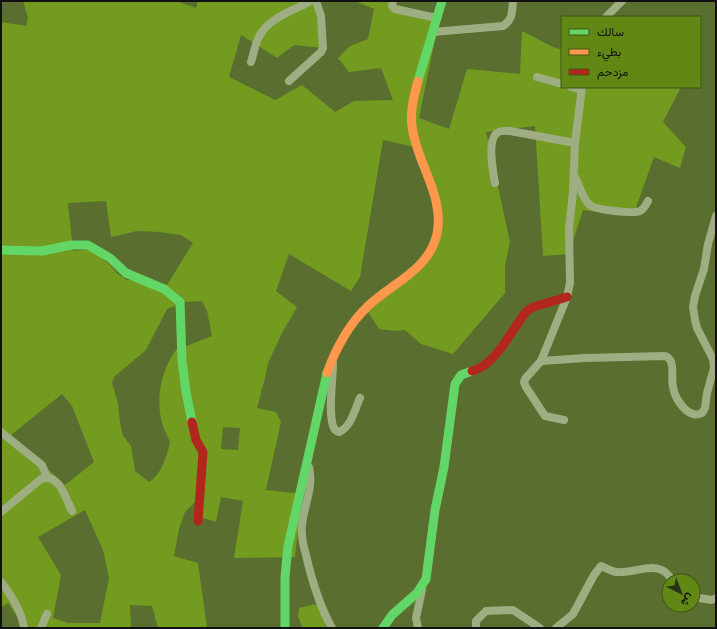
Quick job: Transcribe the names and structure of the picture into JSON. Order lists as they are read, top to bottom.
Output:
{
  "legend": ["سالك", "بطيء", "مزدحم"],
  "north": "bottom right"
}
